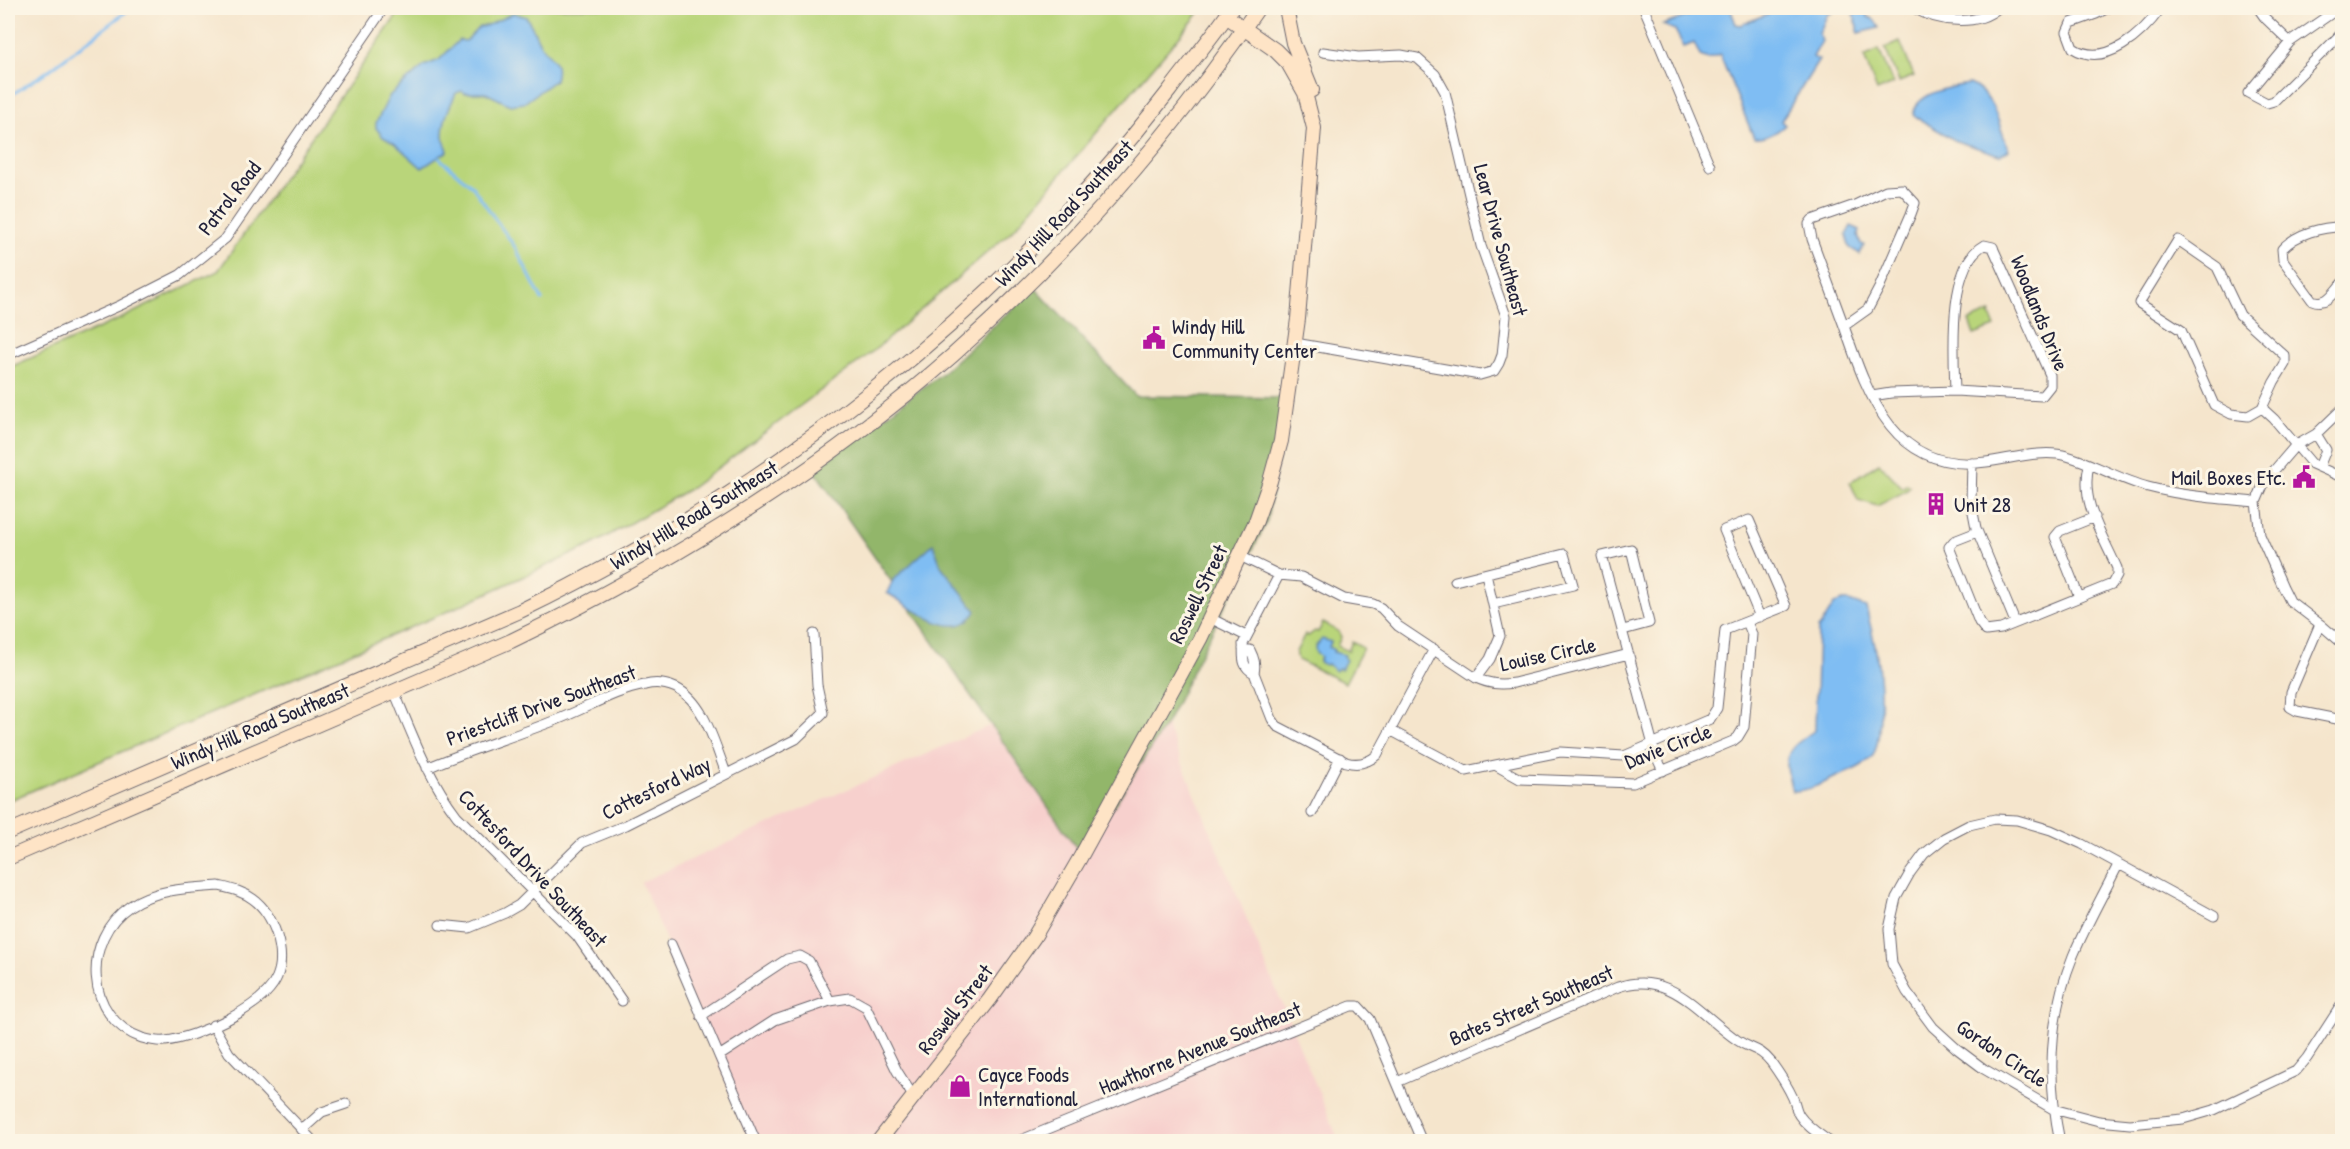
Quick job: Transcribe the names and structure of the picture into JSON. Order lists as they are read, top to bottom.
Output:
{
  "streets": {
    "main road": ["Windy Hill Road Southeast", "Roswell Street"],
    "street": [
      "Patrol Road",
      "Lear Drive Southeast",
      "Woodlands Drive",
      "Louise Circle",
      "Priestcliff Drive Southeast",
      "Davie Circle",
      "Cottesford Way",
      "Cottesford Drive Southeast",
      "Bates Street Southeast",
      "Hawthorne Avenue Southeast",
      "Gordon Circle"
    ]
  },
  "crossings": [
    ["Windy Hill Road Southeast", "Roswell Street"],
    ["Windy Hill Road Southeast", "Cottesford Drive Southeast"],
    ["Lear Drive Southeast", "Roswell Street"],
    ["Priestcliff Drive Southeast", "Cottesford Way"],
    ["Priestcliff Drive Southeast", "Cottesford Drive Southeast"],
    ["Cottesford Way", "Cottesford Drive Southeast"],
    ["Bates Street Southeast", "Hawthorne Avenue Southeast"]
  ],
  "places": {
    "public building": ["Windy Hill Community Center", "Mail Boxes Etc."],
    "building": ["Unit 28"],
    "shop": ["Cayce Foods International"]
  }
}
